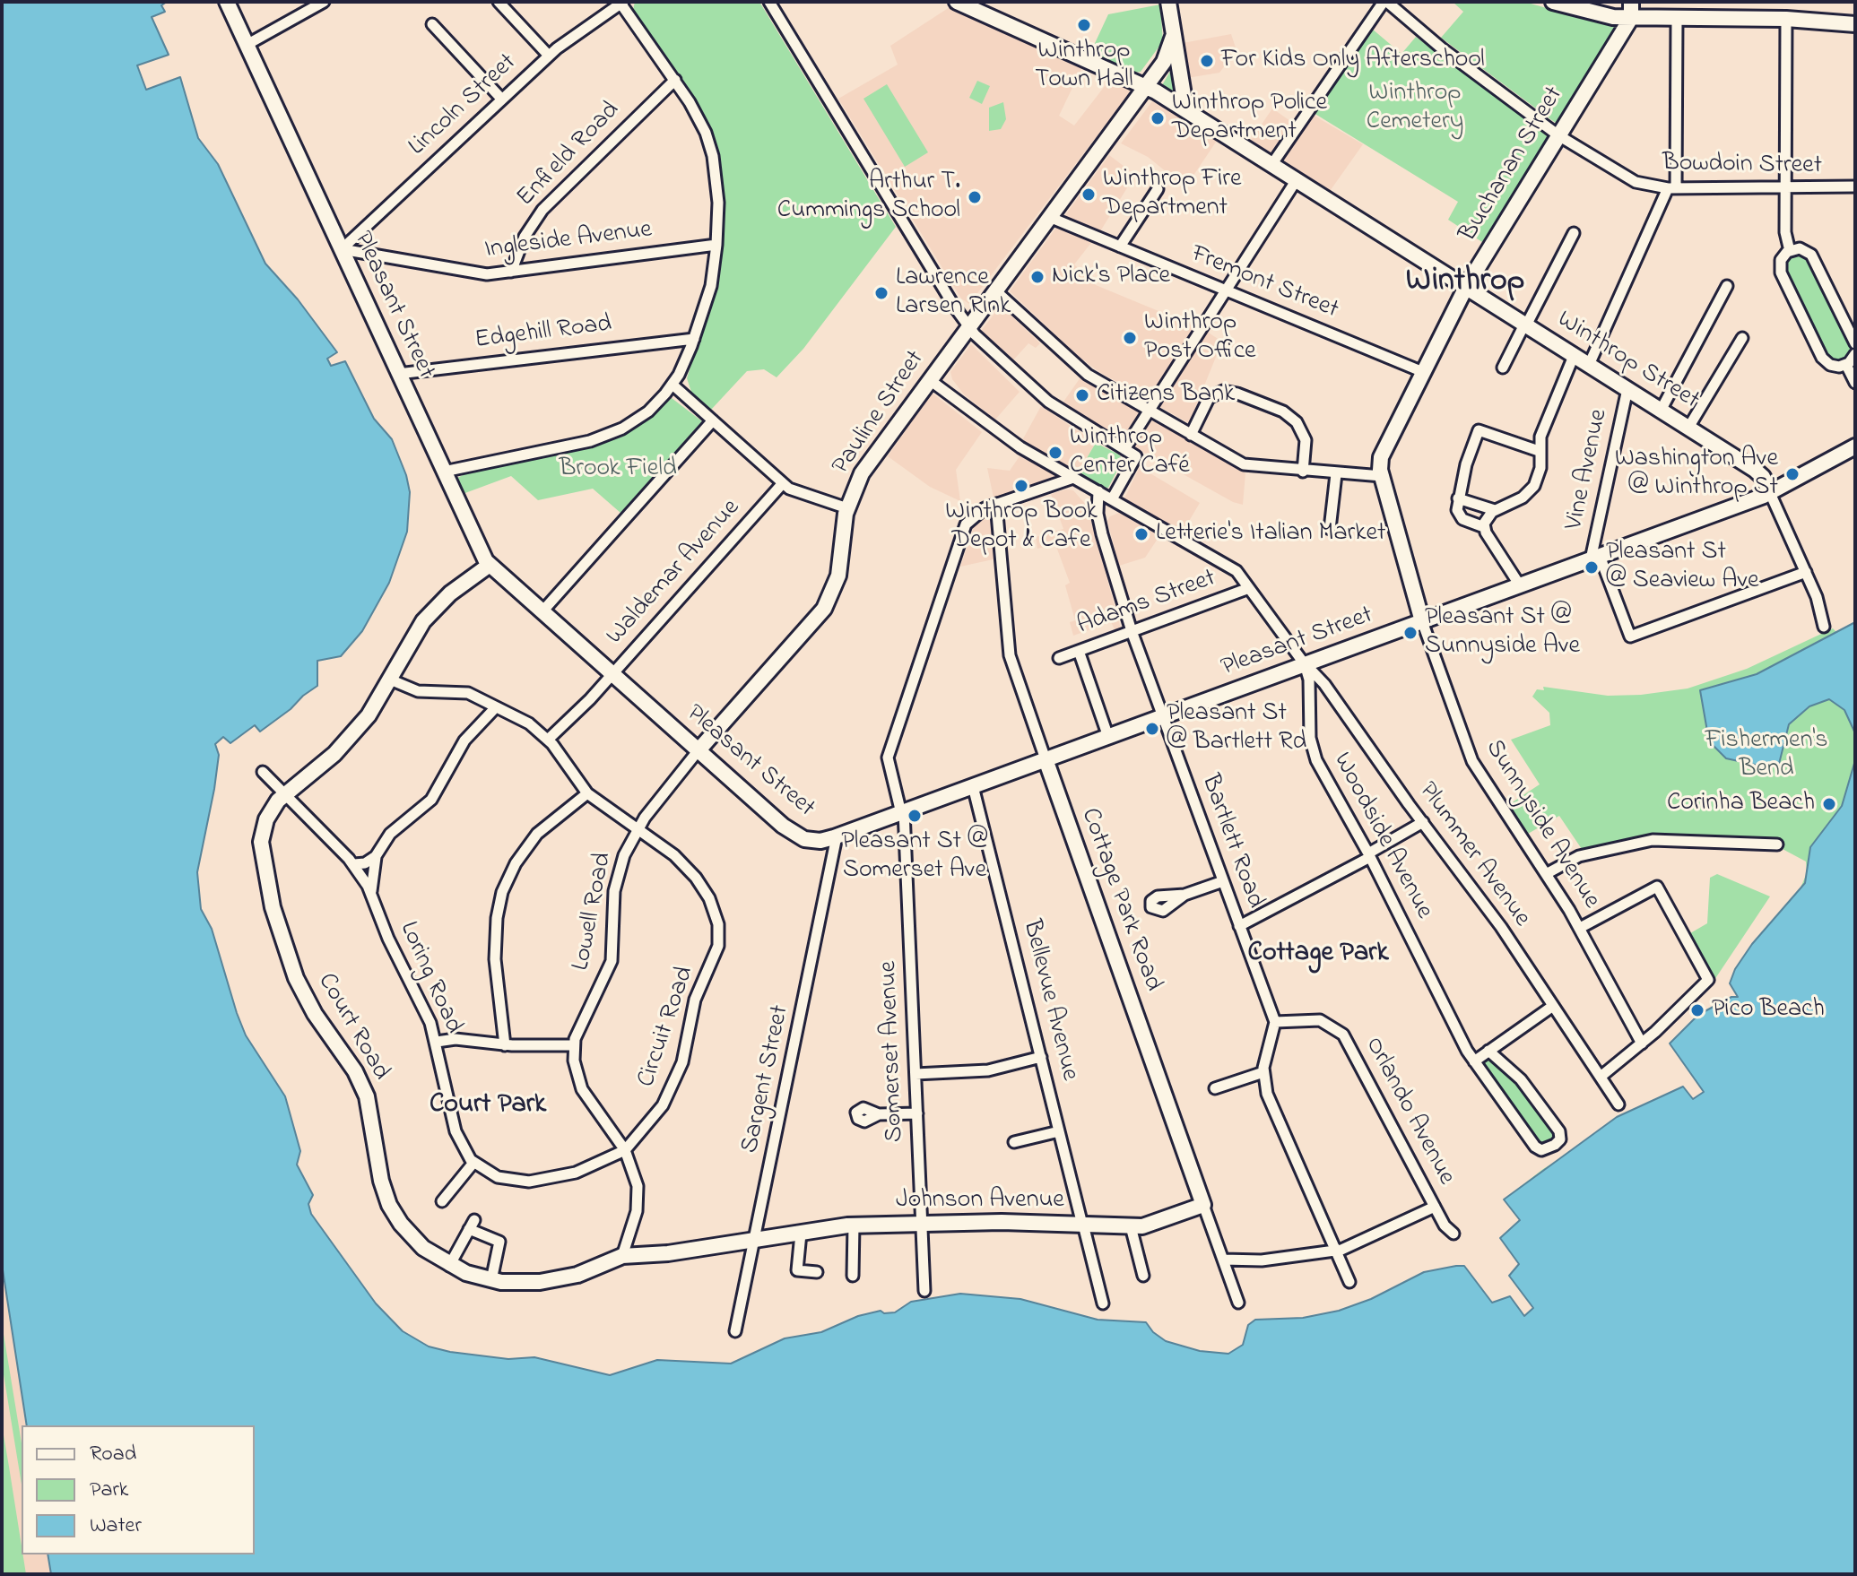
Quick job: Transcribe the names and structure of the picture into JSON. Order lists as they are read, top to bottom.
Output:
{
  "streets": {
    "main road": [
      "Buchanan Street",
      "Pleasant Street",
      "Winthrop Street",
      "Pauline Street",
      "Cottage Park Road",
      "Court Road",
      "Johnson Avenue"
    ],
    "street": [
      "Lincoln Street",
      "Enfield Road",
      "Bowdoin Street",
      "Ingleside Avenue",
      "Fremont Street",
      "Edgehill Road",
      "Vine Avenue",
      "Waldemar Avenue",
      "Adams Street",
      "Sunnyside Avenue",
      "Woodside Avenue",
      "Bartlett Road",
      "Plummer Avenue",
      "Lowell Road",
      "Loring Road",
      "Bellevue Avenue",
      "Circuit Road",
      "Somerset Avenue",
      "Sargent Street",
      "Orlando Avenue"
    ]
  },
  "crossings": [
    ["Lincoln Street", "Ingleside Avenue"],
    ["Lincoln Street", "Pleasant Street"],
    ["Enfield Road", "Ingleside Avenue"],
    ["Buchanan Street", "Bowdoin Street"],
    ["Buchanan Street", "Fremont Street"],
    ["Buchanan Street", "Pleasant Street"],
    ["Buchanan Street", "Winthrop Street"],
    ["Buchanan Street", "Sunnyside Avenue"],
    ["Ingleside Avenue", "Pleasant Street"],
    ["Fremont Street", "Pauline Street"],
    ["Pleasant Street", "Edgehill Road"],
    ["Pleasant Street", "Winthrop Street"],
    ["Pleasant Street", "Pauline Street"],
    ["Pleasant Street", "Vine Avenue"],
    ["Pleasant Street", "Waldemar Avenue"],
    ["Pleasant Street", "Sunnyside Avenue"],
    ["Pleasant Street", "Woodside Avenue"],
    ["Pleasant Street", "Bartlett Road"],
    ["Pleasant Street", "Plummer Avenue"],
    ["Pleasant Street", "Cottage Park Road"],
    ["Pleasant Street", "Lowell Road"],
    ["Pleasant Street", "Bellevue Avenue"],
    ["Pleasant Street", "Court Road"],
    ["Pleasant Street", "Somerset Avenue"],
    ["Pleasant Street", "Sargent Street"],
    ["Winthrop Street", "Pauline Street"],
    ["Winthrop Street", "Vine Avenue"],
    ["Pauline Street", "Woodside Avenue"],
    ["Pauline Street", "Lowell Road"],
    ["Waldemar Avenue", "Circuit Road"],
    ["Adams Street", "Woodside Avenue"],
    ["Adams Street", "Bartlett Road"],
    ["Woodside Avenue", "Bartlett Road"],
    ["Woodside Avenue", "Plummer Avenue"],
    ["Woodside Avenue", "Somerset Avenue"],
    ["Bartlett Road", "Orlando Avenue"],
    ["Cottage Park Road", "Somerset Avenue"],
    ["Cottage Park Road", "Johnson Avenue"],
    ["Lowell Road", "Circuit Road"],
    ["Loring Road", "Court Road"],
    ["Bellevue Avenue", "Johnson Avenue"],
    ["Court Road", "Circuit Road"],
    ["Court Road", "Sargent Street"],
    ["Court Road", "Johnson Avenue"],
    ["Somerset Avenue", "Johnson Avenue"],
    ["Sargent Street", "Johnson Avenue"]
  ],
  "districts": ["Winthrop", "Cottage Park", "Court Park"],
  "parks": ["Winthrop Cemetery", "Brook Field", "Fishermen's Bend"],
  "places": [
    "Winthrop Town Hall",
    "For Kids Only Afterschool",
    "Winthrop Police Department",
    "Winthrop Fire Department",
    "Arthur T. Cummings School",
    "Nick's Place",
    "Lawrence Larsen Rink",
    "Winthrop Post Office",
    "Citizens Bank",
    "Winthrop Center Café",
    "Washington Ave @ Winthrop St",
    "Winthrop Book Depot & Cafe",
    "Letterie's Italian Market",
    "Pleasant St @ Seaview Ave",
    "Pleasant St @ Sunnyside Ave",
    "Pleasant St @ Bartlett Rd",
    "Corinha Beach",
    "Pleasant St @ Somerset Ave",
    "Pico Beach"
  ],
  "legend": ["Road", "Park", "Water"]
}
